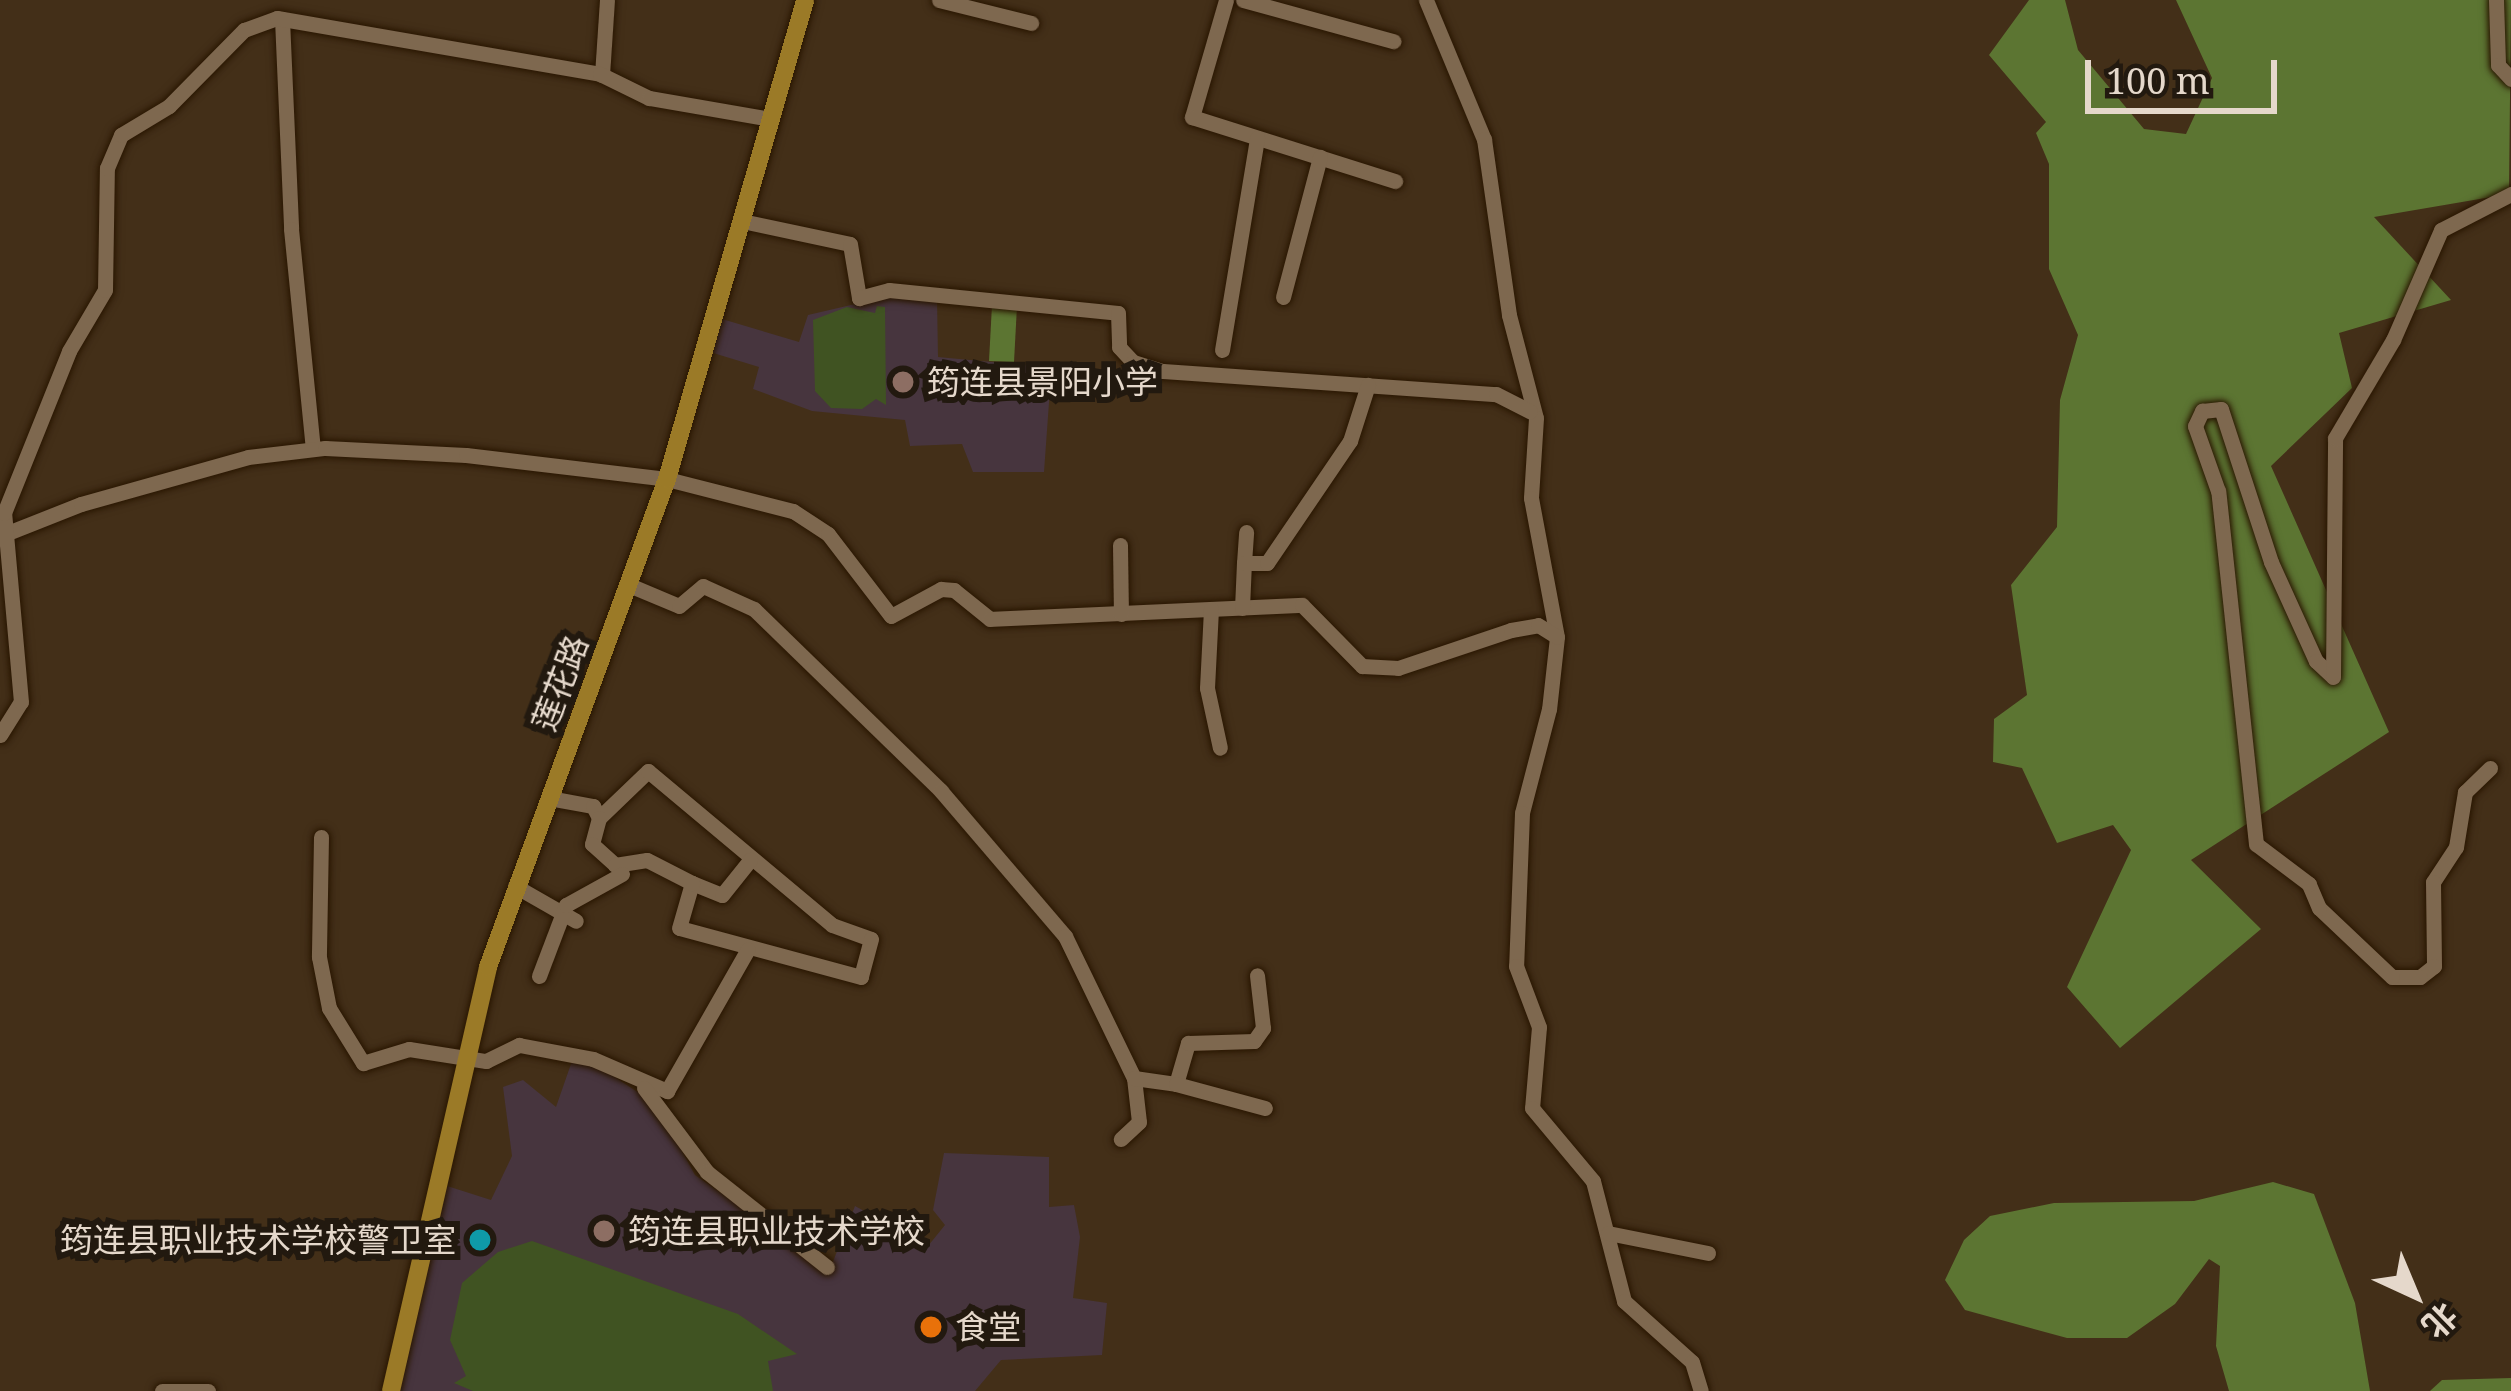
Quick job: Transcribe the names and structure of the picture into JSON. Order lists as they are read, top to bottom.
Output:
{
  "streets": {
    "main road": ["莲花路"]
  },
  "places": [
    "筠连县景阳小学",
    "筠连县职业技术学校",
    "筠连县职业技术学校警卫室",
    "食堂"
  ],
  "scale_bar": "100 m",
  "north": "bottom right"
}
